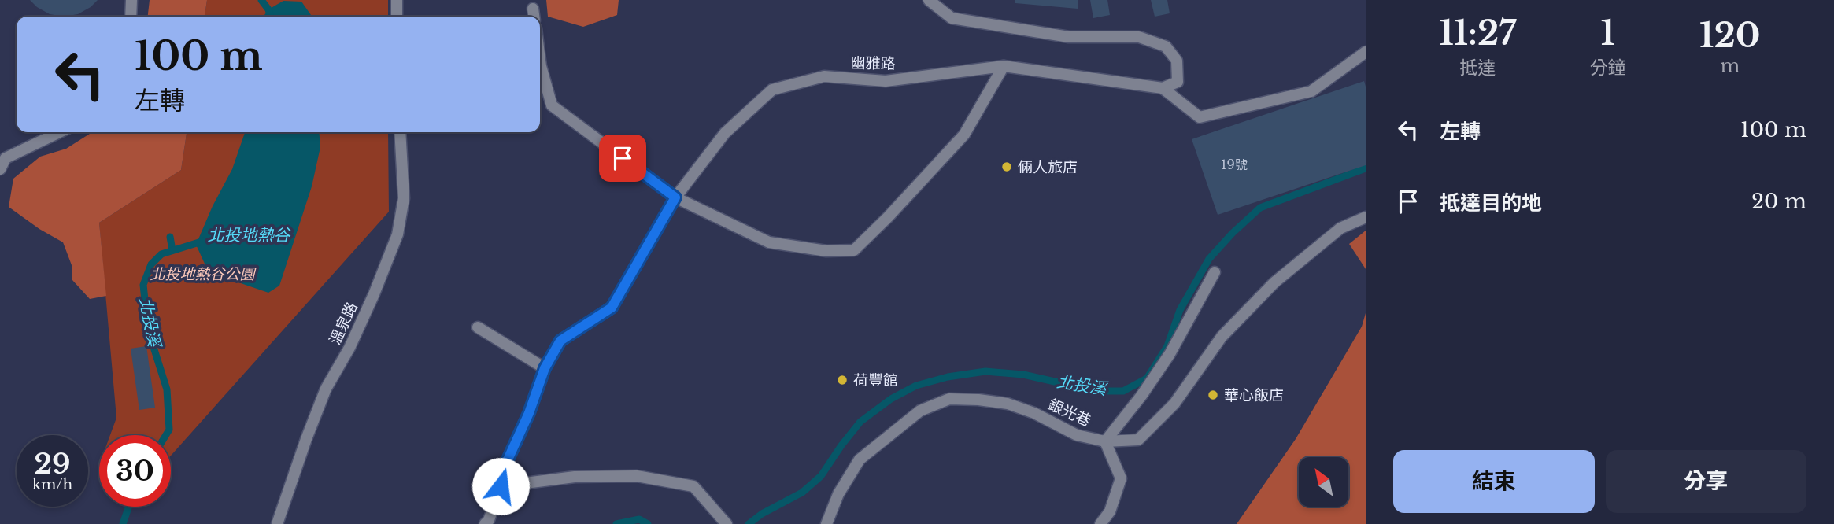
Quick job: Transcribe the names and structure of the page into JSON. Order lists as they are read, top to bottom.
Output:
{
  "streets": {
    "street": ["幽雅路", "溫泉路", "銀光巷"]
  },
  "water": ["北投地熱谷", "北投溪"],
  "parks": ["北投地熱谷公園"],
  "places": ["倆人旅店", "荷豐館", "華心飯店"],
  "house_numbers": ["19號"],
  "north": "top left",
  "page": {
    "eta": [
      "11:27",
      "抵達",
      "1",
      "分鐘",
      "120",
      "m"
    ],
    "turn": ["100 m", "左轉"],
    "list": [
      {
        "name": "左轉",
        "value": "100 m"
      },
      {
        "name": "抵達目的地",
        "value": "20 m"
      }
    ],
    "speed": "29 km/h",
    "limit": "30",
    "buttons": ["結束", "分享"]
  }
}
